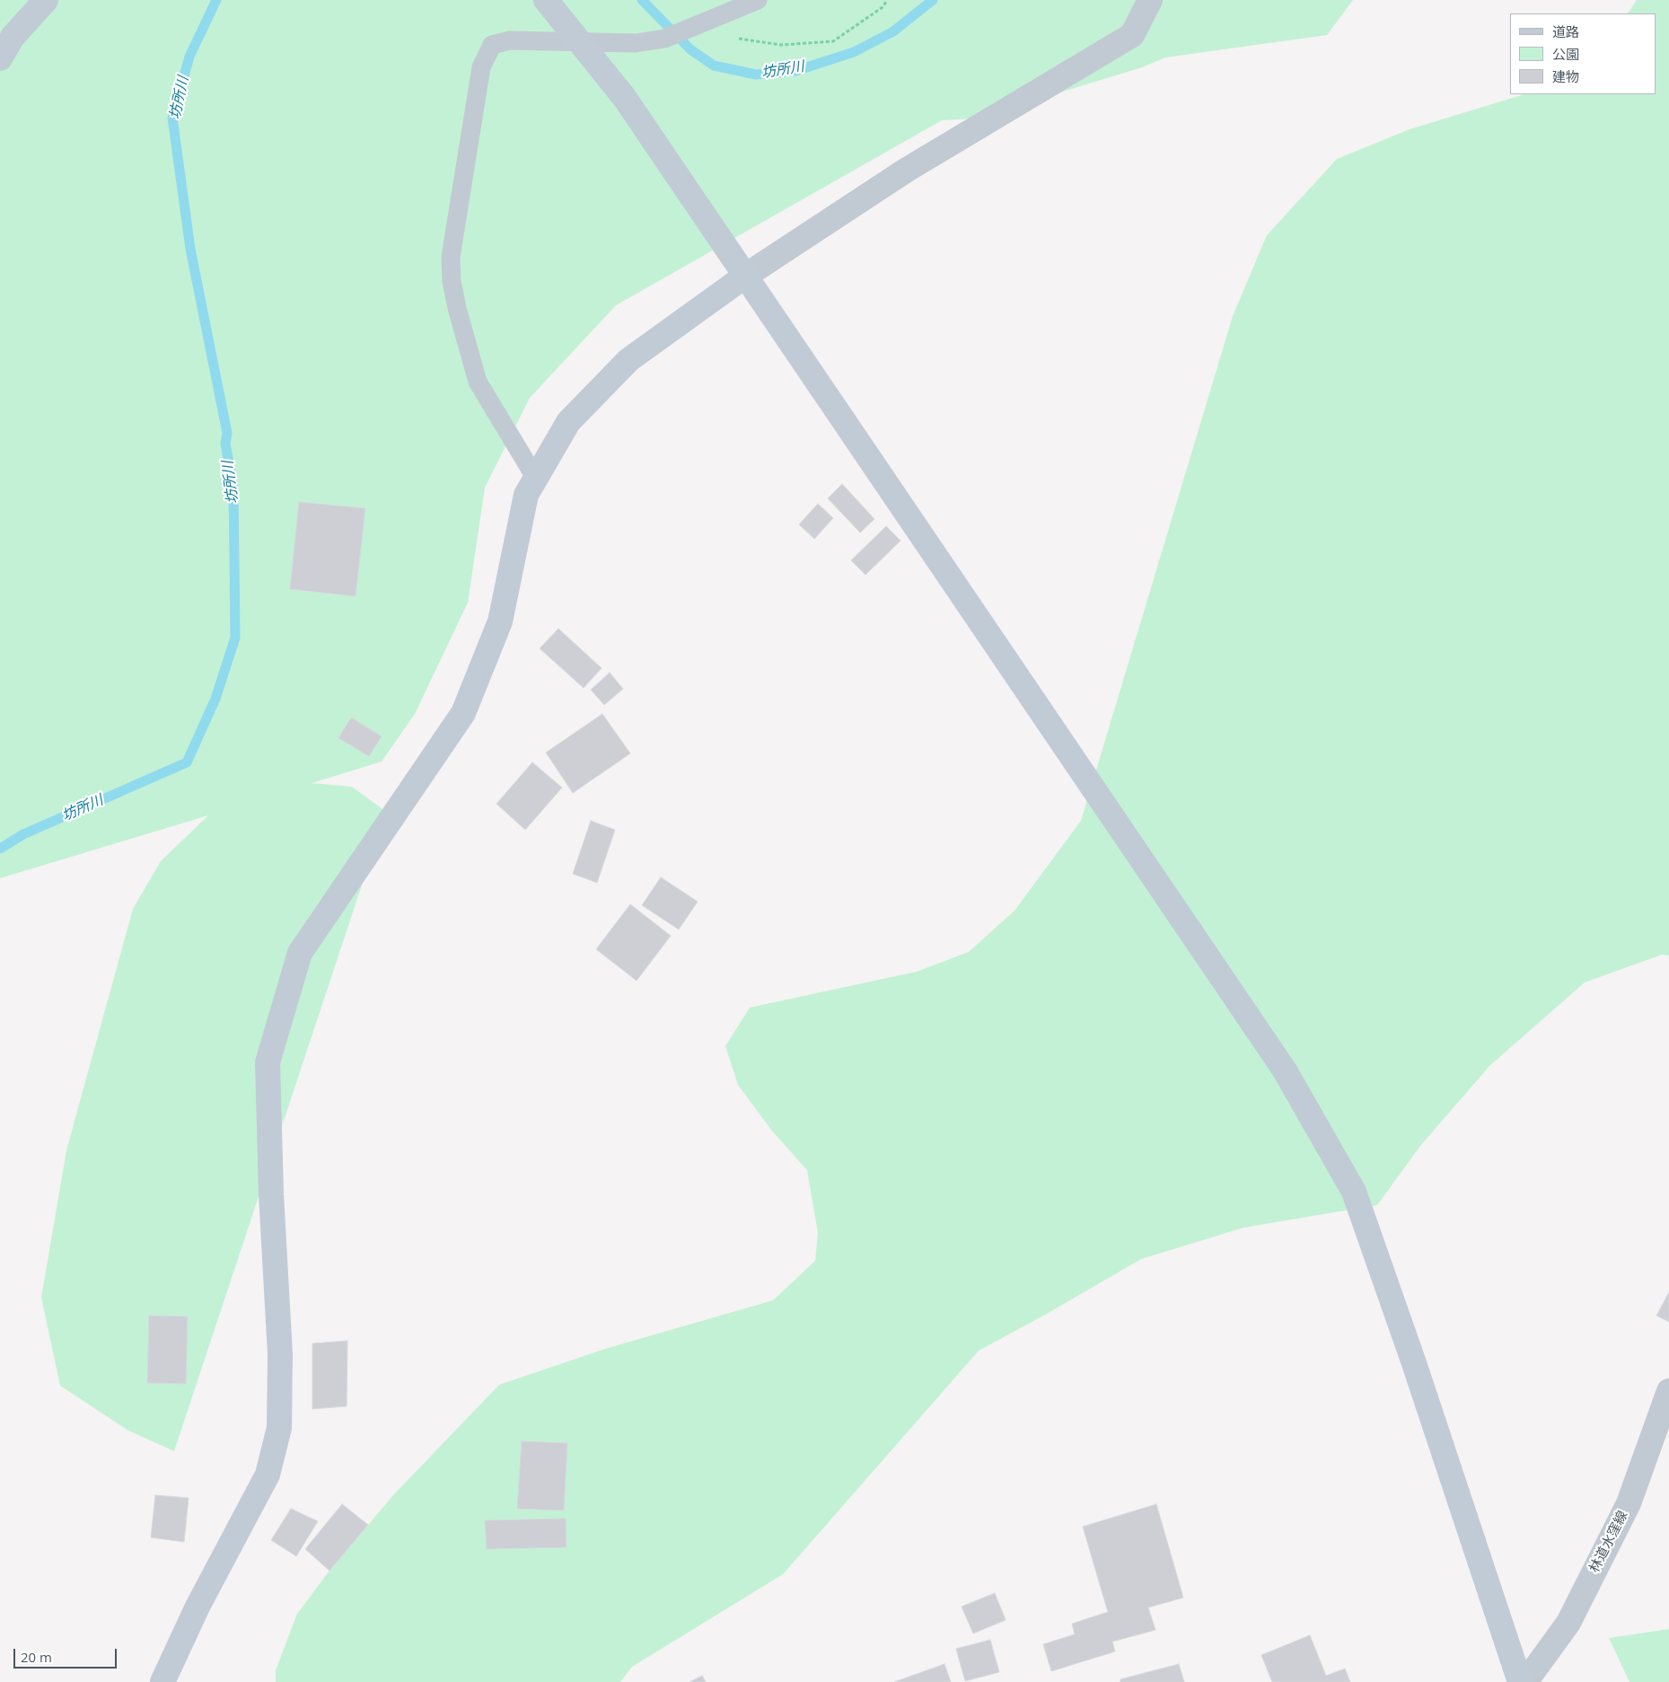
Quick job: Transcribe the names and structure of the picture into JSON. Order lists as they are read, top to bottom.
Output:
{
  "streets": {
    "street": ["林道水窪線"]
  },
  "water": ["坊所川"],
  "legend": ["道路", "公園", "建物"],
  "scale_bar": "20 m"
}
